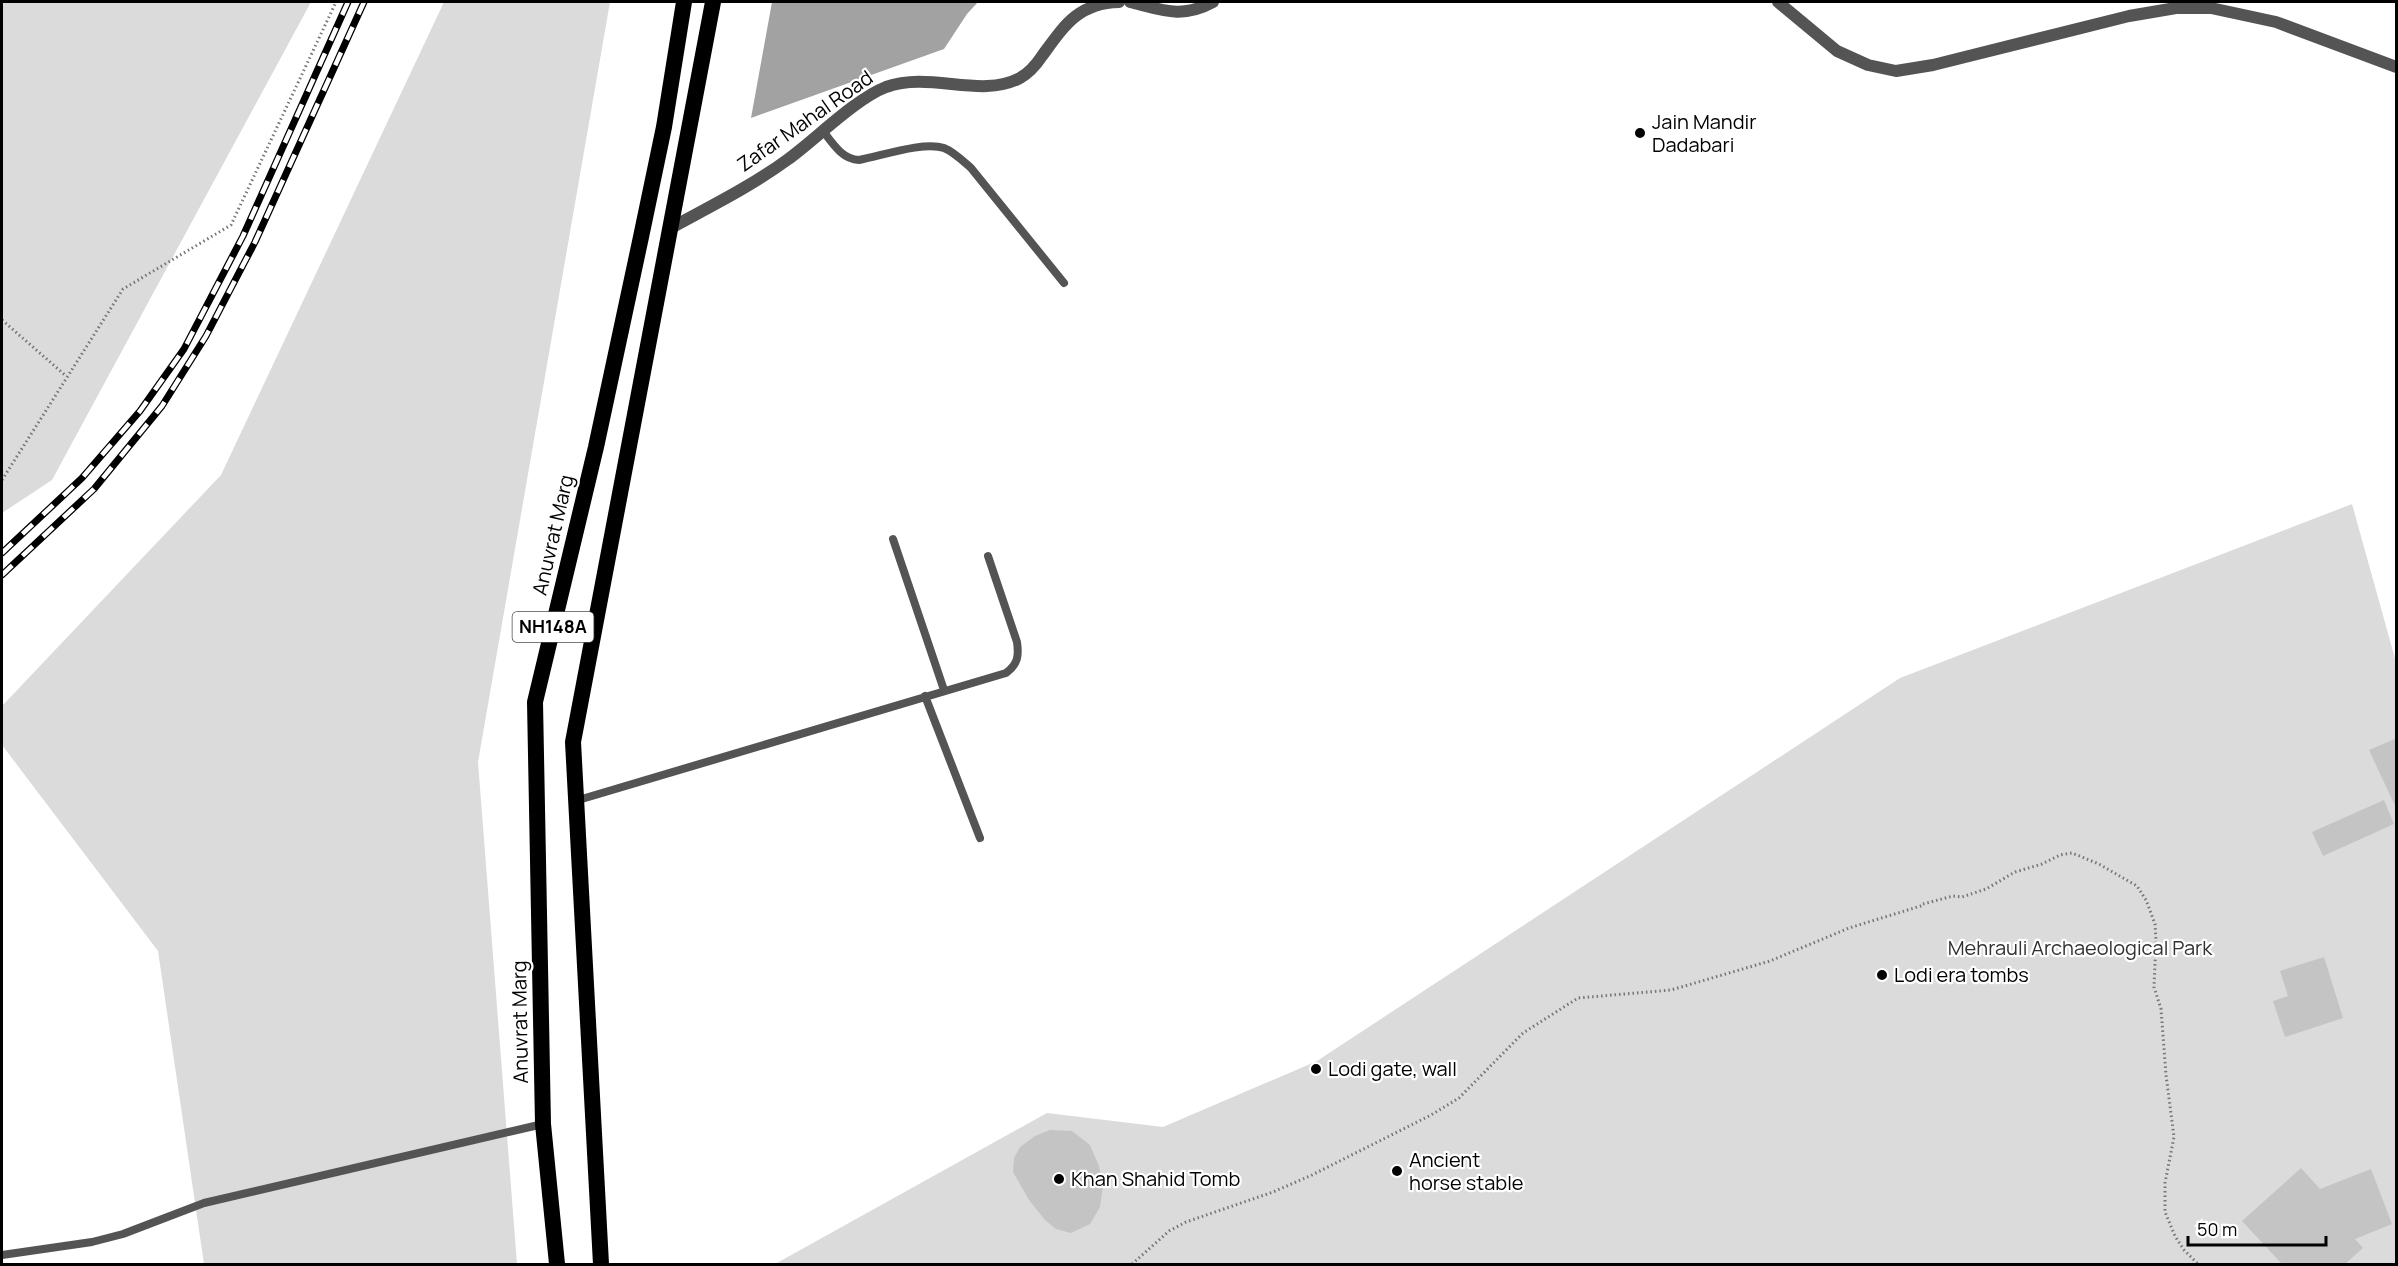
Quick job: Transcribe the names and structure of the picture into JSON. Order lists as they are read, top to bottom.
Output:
{
  "streets": {
    "highway": ["Anuvrat Marg", "NH148A"],
    "street": ["Zafar Mahal Road"]
  },
  "crossings": [
    ["Zafar Mahal Road", "NH148A"]
  ],
  "parks": ["Mehrauli Archaeological Park"],
  "places": [
    "Jain Mandir Dadabari",
    "Lodi era tombs",
    "Lodi gate, wall",
    "Ancient horse stable",
    "Khan Shahid Tomb"
  ],
  "scale_bar": "50 m"
}
